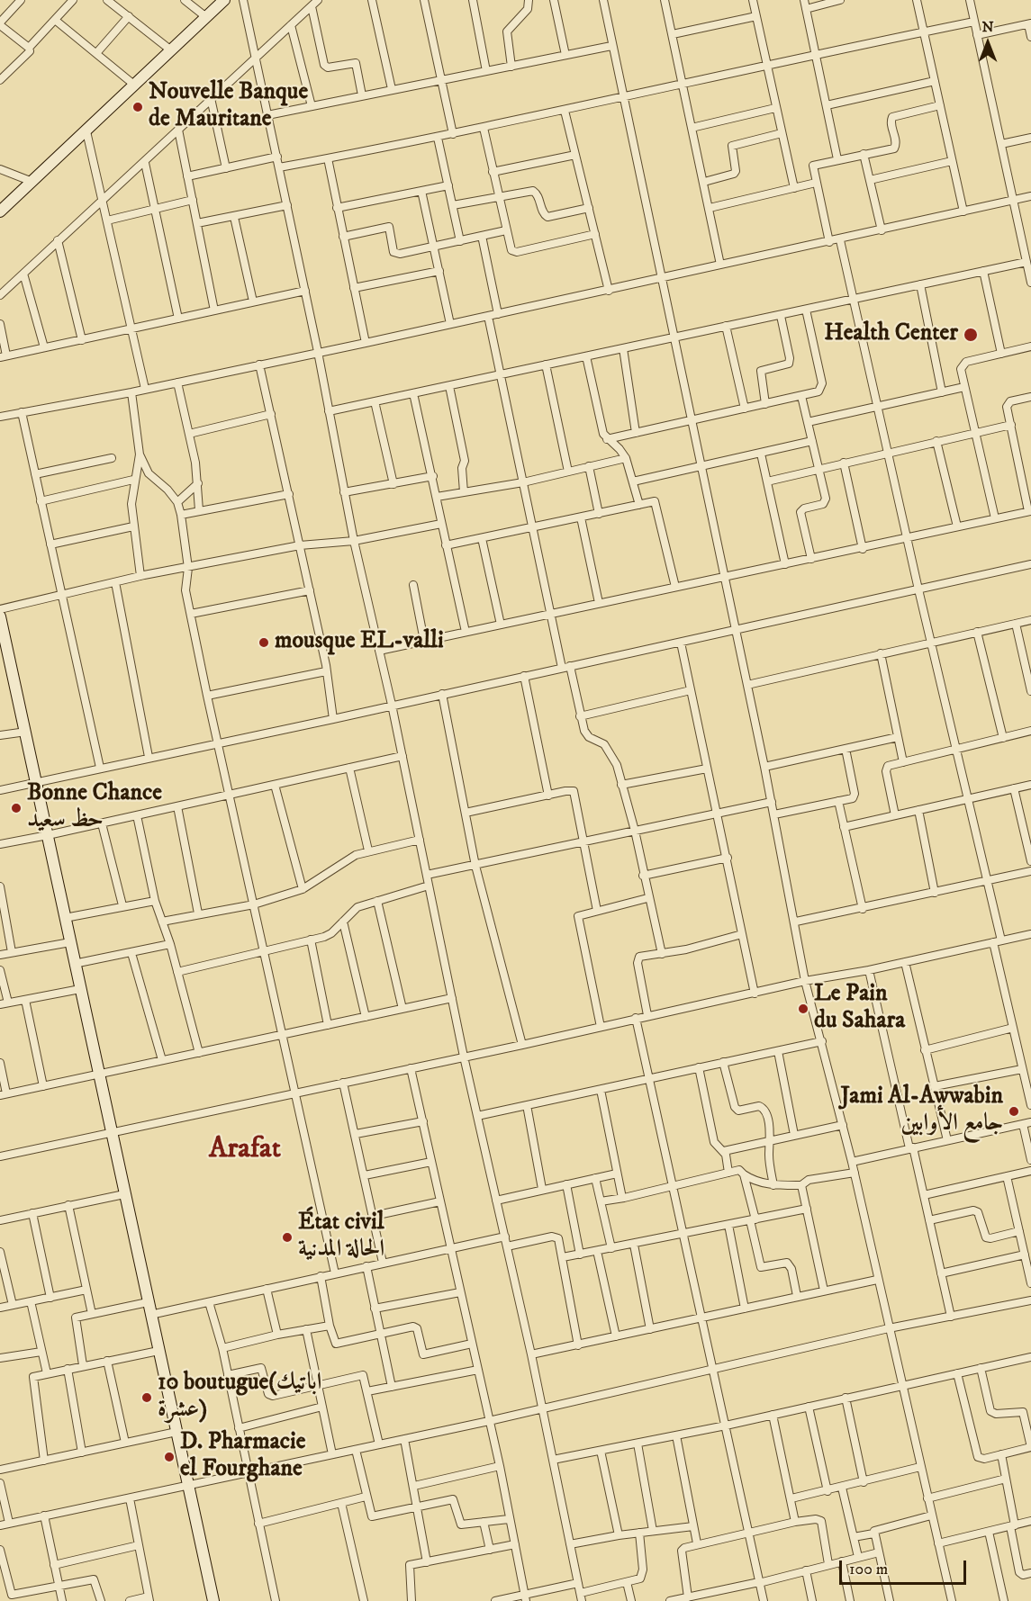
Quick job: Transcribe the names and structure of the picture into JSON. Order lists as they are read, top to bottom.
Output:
{
  "districts": ["Arafat"],
  "places": [
    "Nouvelle Banque de Mauritane",
    "Health Center",
    "mousque EL-valli",
    "Bonne Chance حظ سعيد",
    "Le Pain du Sahara",
    "Jami Al-Awwabin جامع الأوابين",
    "État civil الحالة المدنية",
    "10 boutugue(اباتيك عشرة)",
    "D. Pharmacie el Fourghane"
  ],
  "scale_bar": "100 m",
  "north": "top"
}
